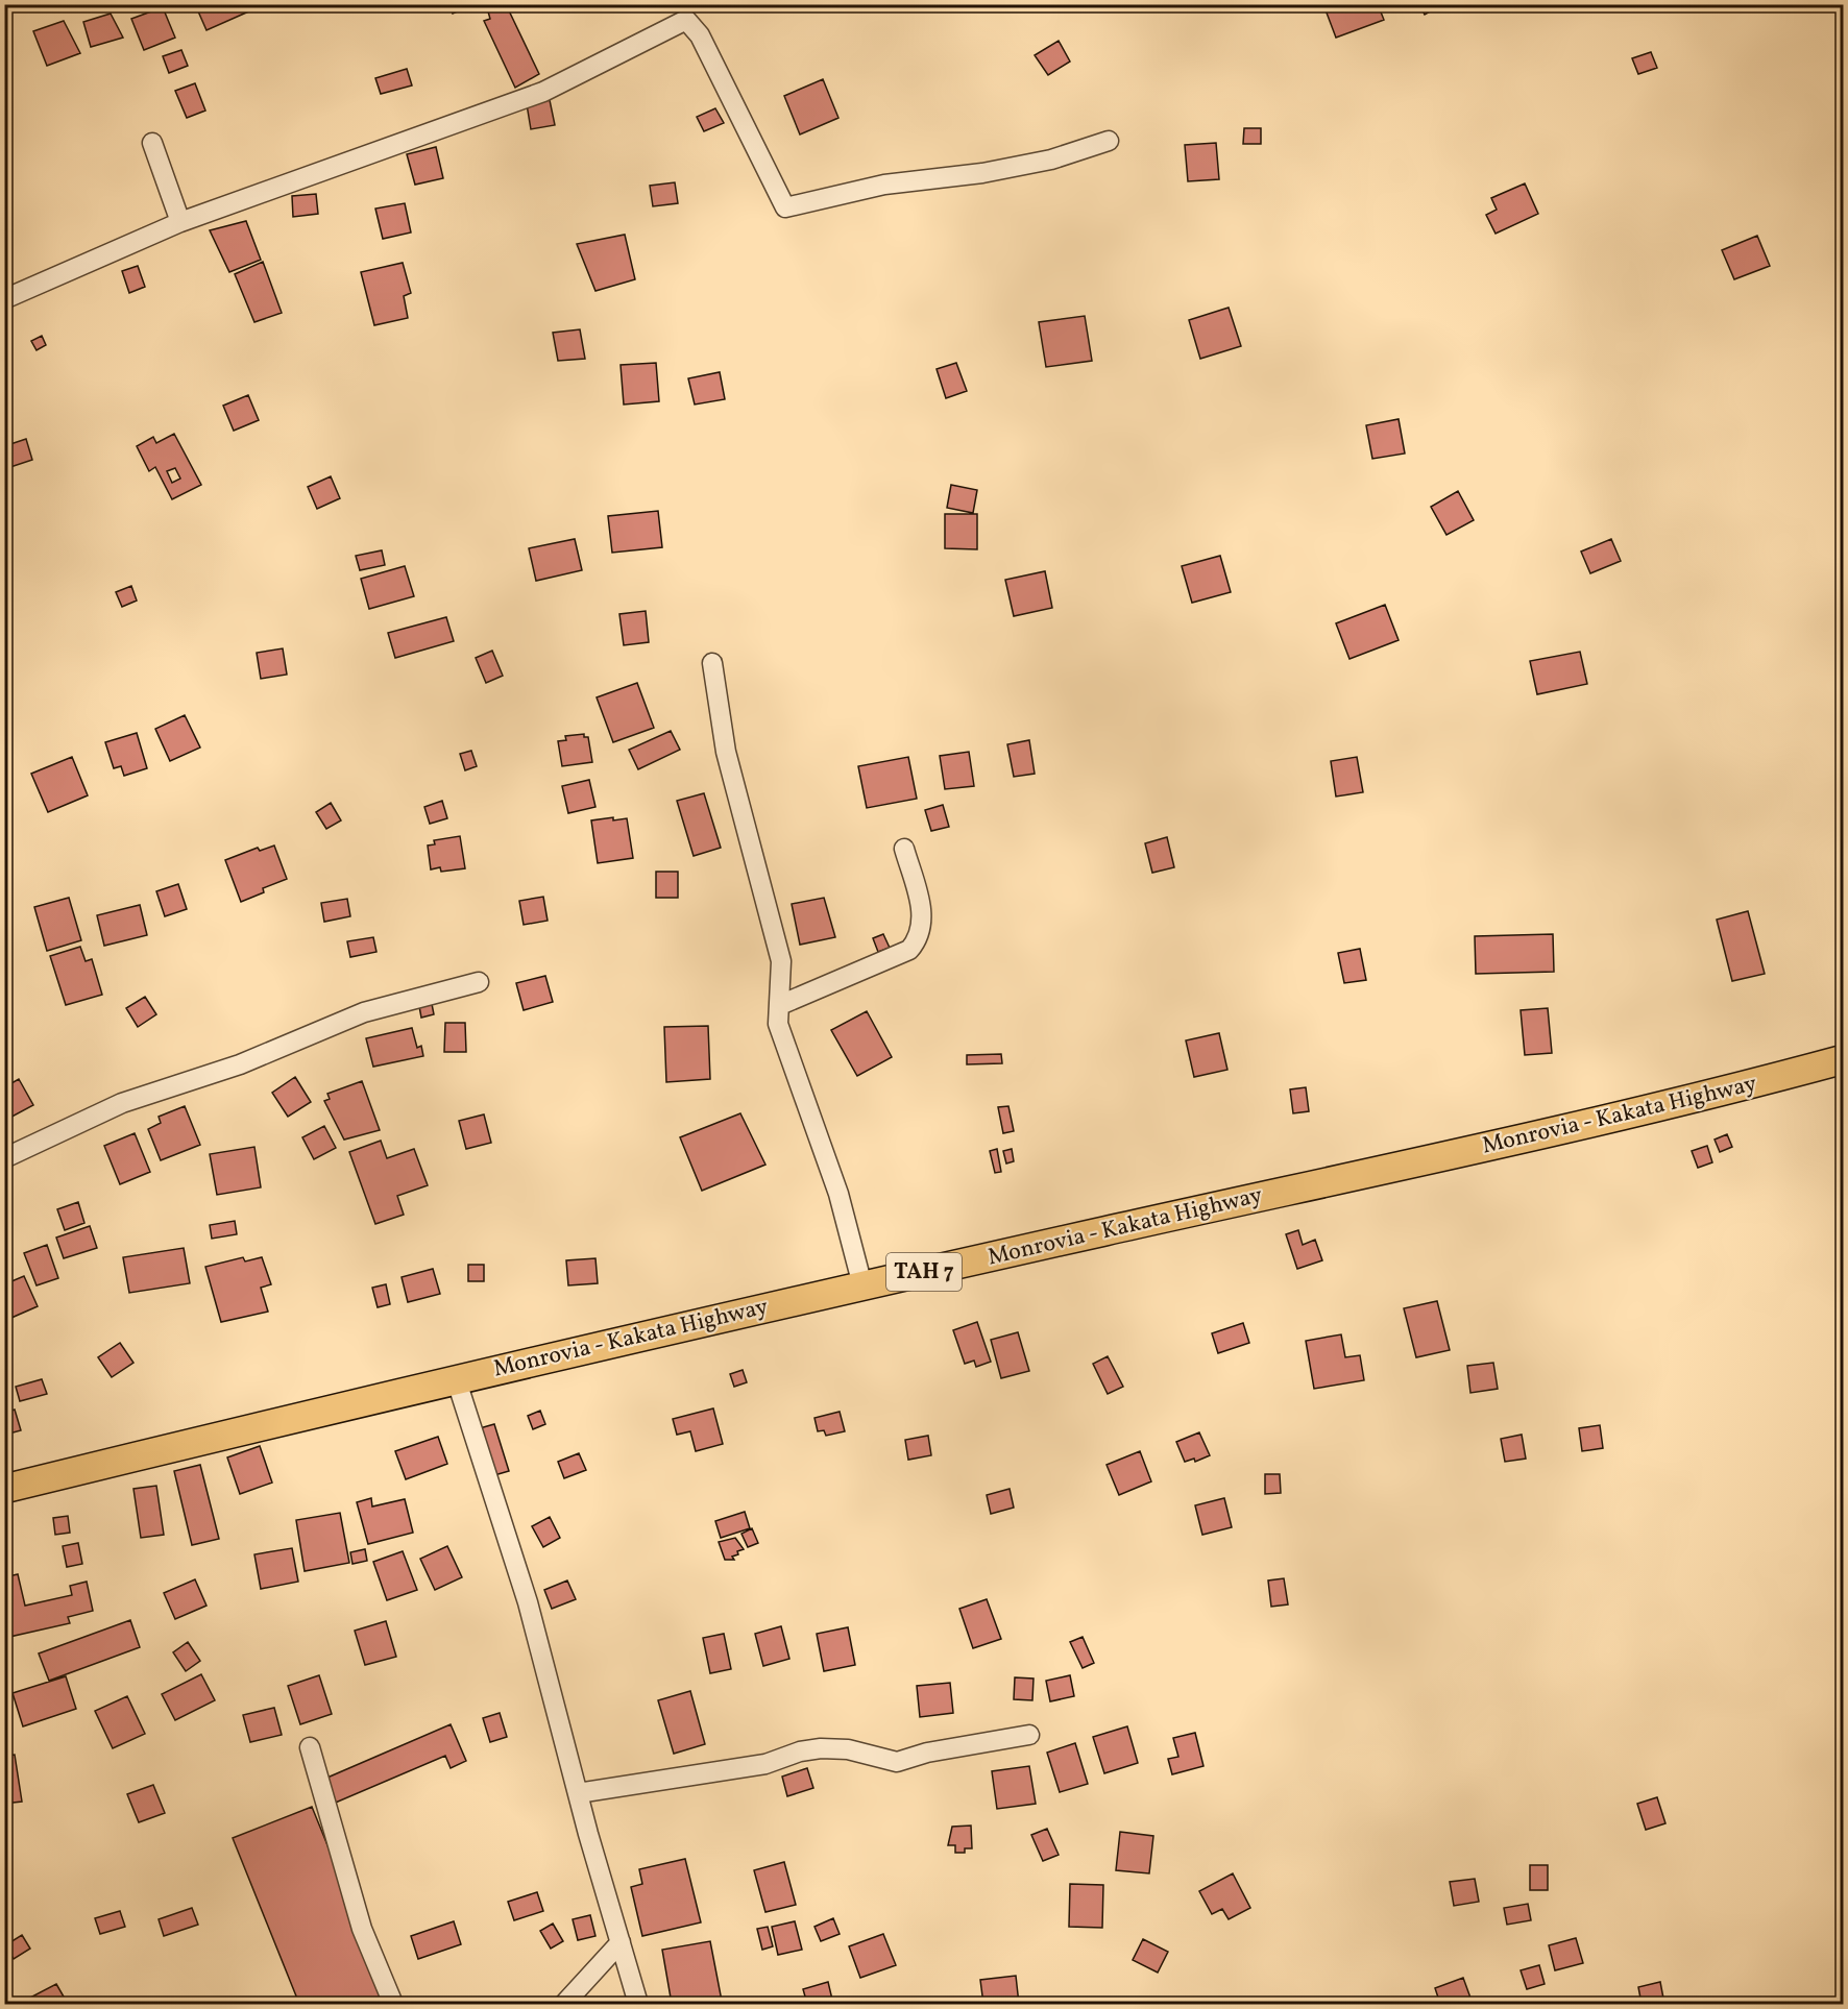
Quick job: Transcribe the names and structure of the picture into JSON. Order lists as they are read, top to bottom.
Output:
{
  "streets": {
    "highway": ["Monrovia - Kakata Highway", "TAH 7"]
  }
}
